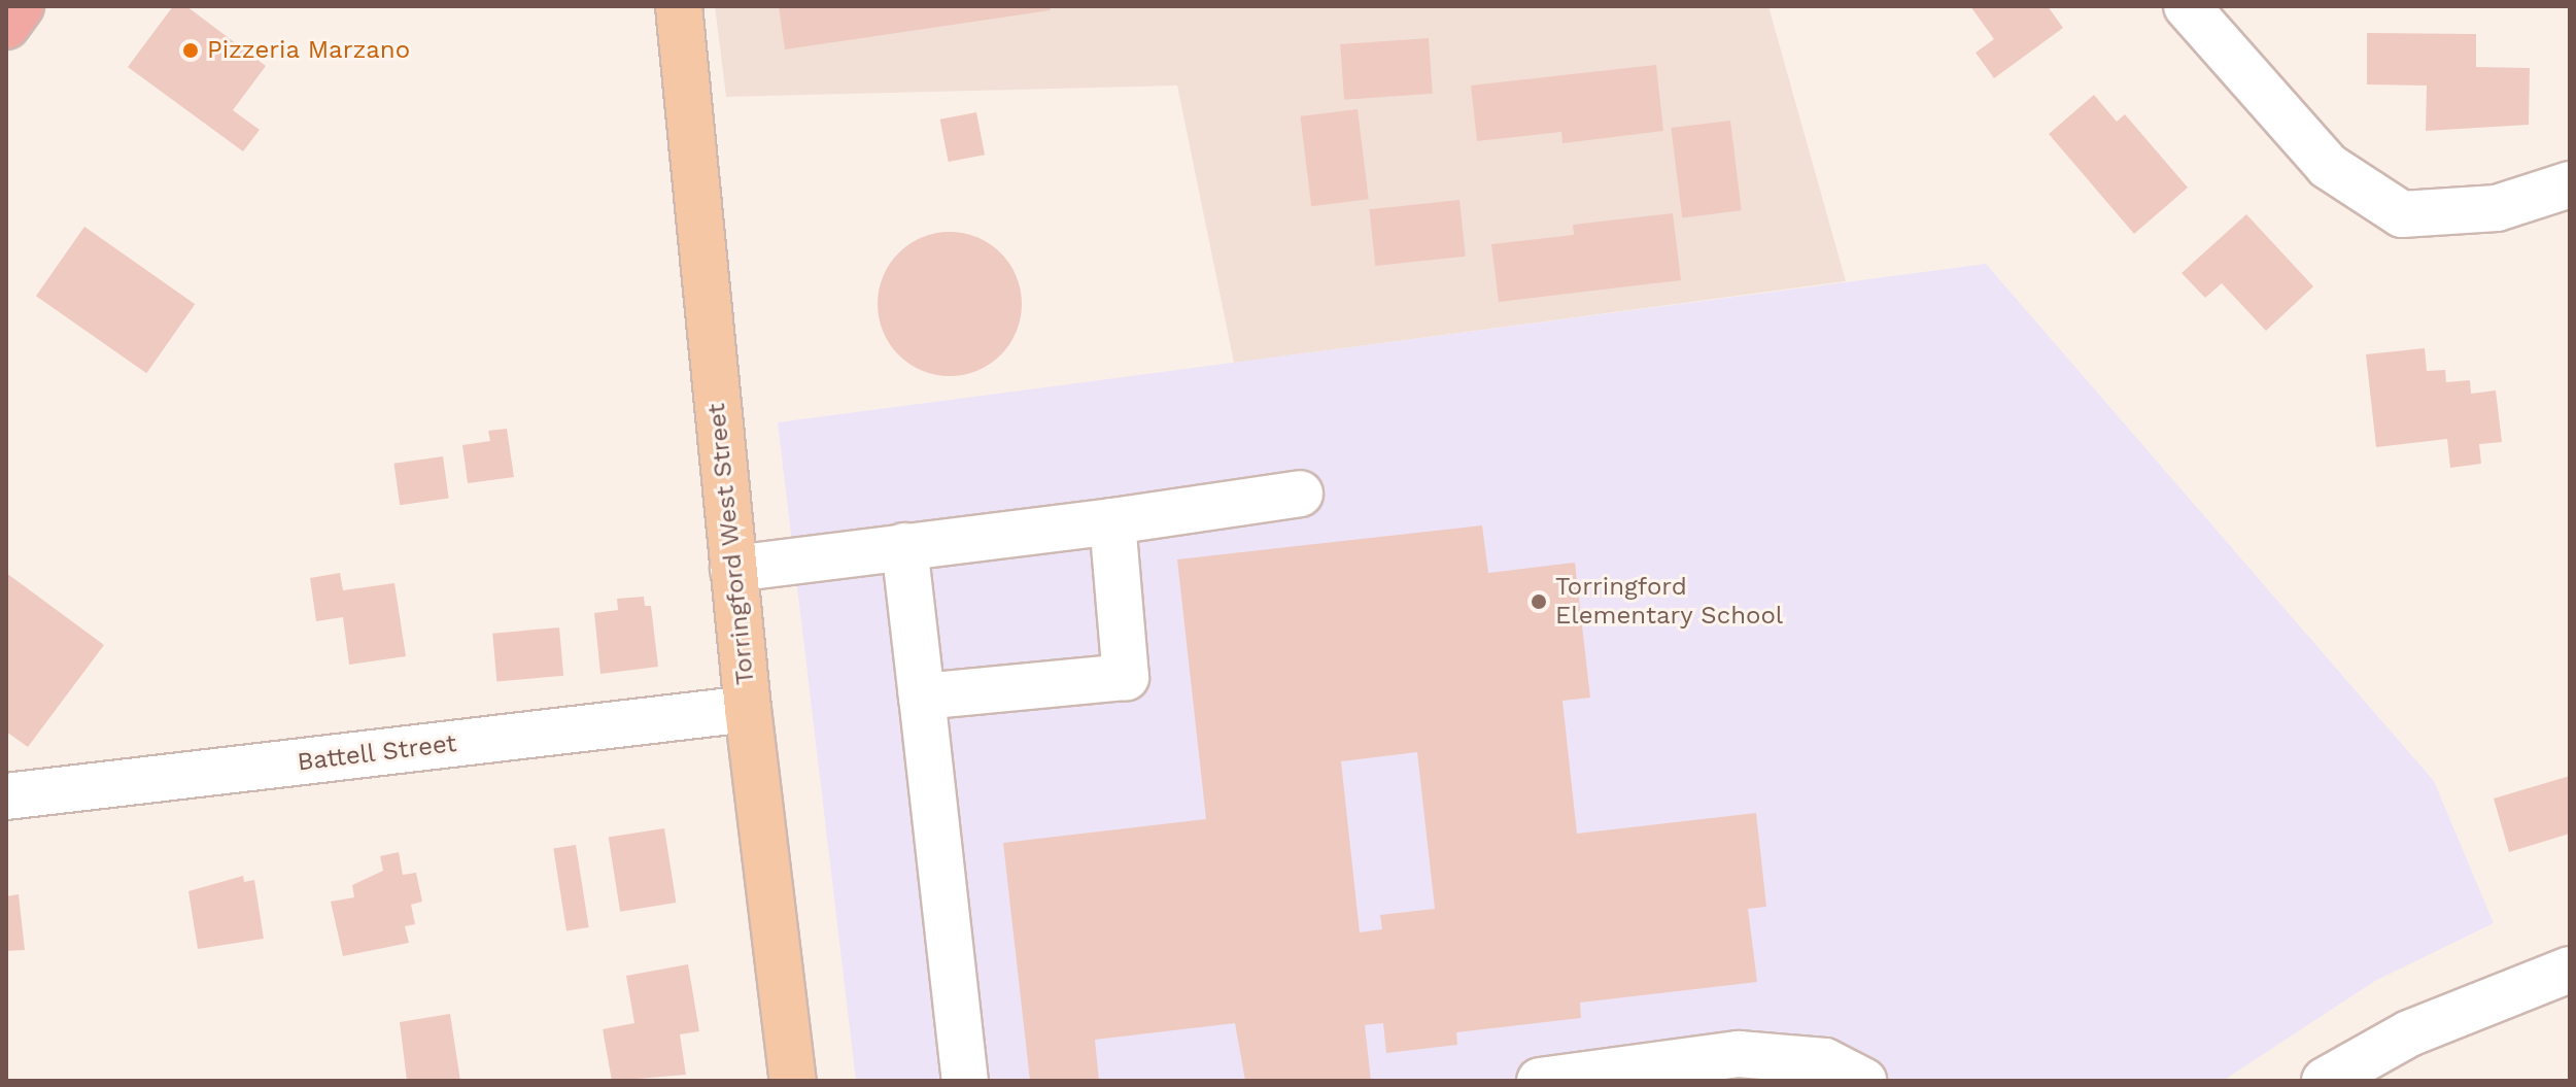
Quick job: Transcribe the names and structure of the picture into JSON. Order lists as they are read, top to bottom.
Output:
{
  "streets": {
    "main road": ["Torringford West Street"],
    "street": ["Battell Street"]
  },
  "crossings": [
    ["Torringford West Street", "Battell Street"]
  ],
  "places": ["Pizzeria Marzano", "Torringford Elementary School"]
}
